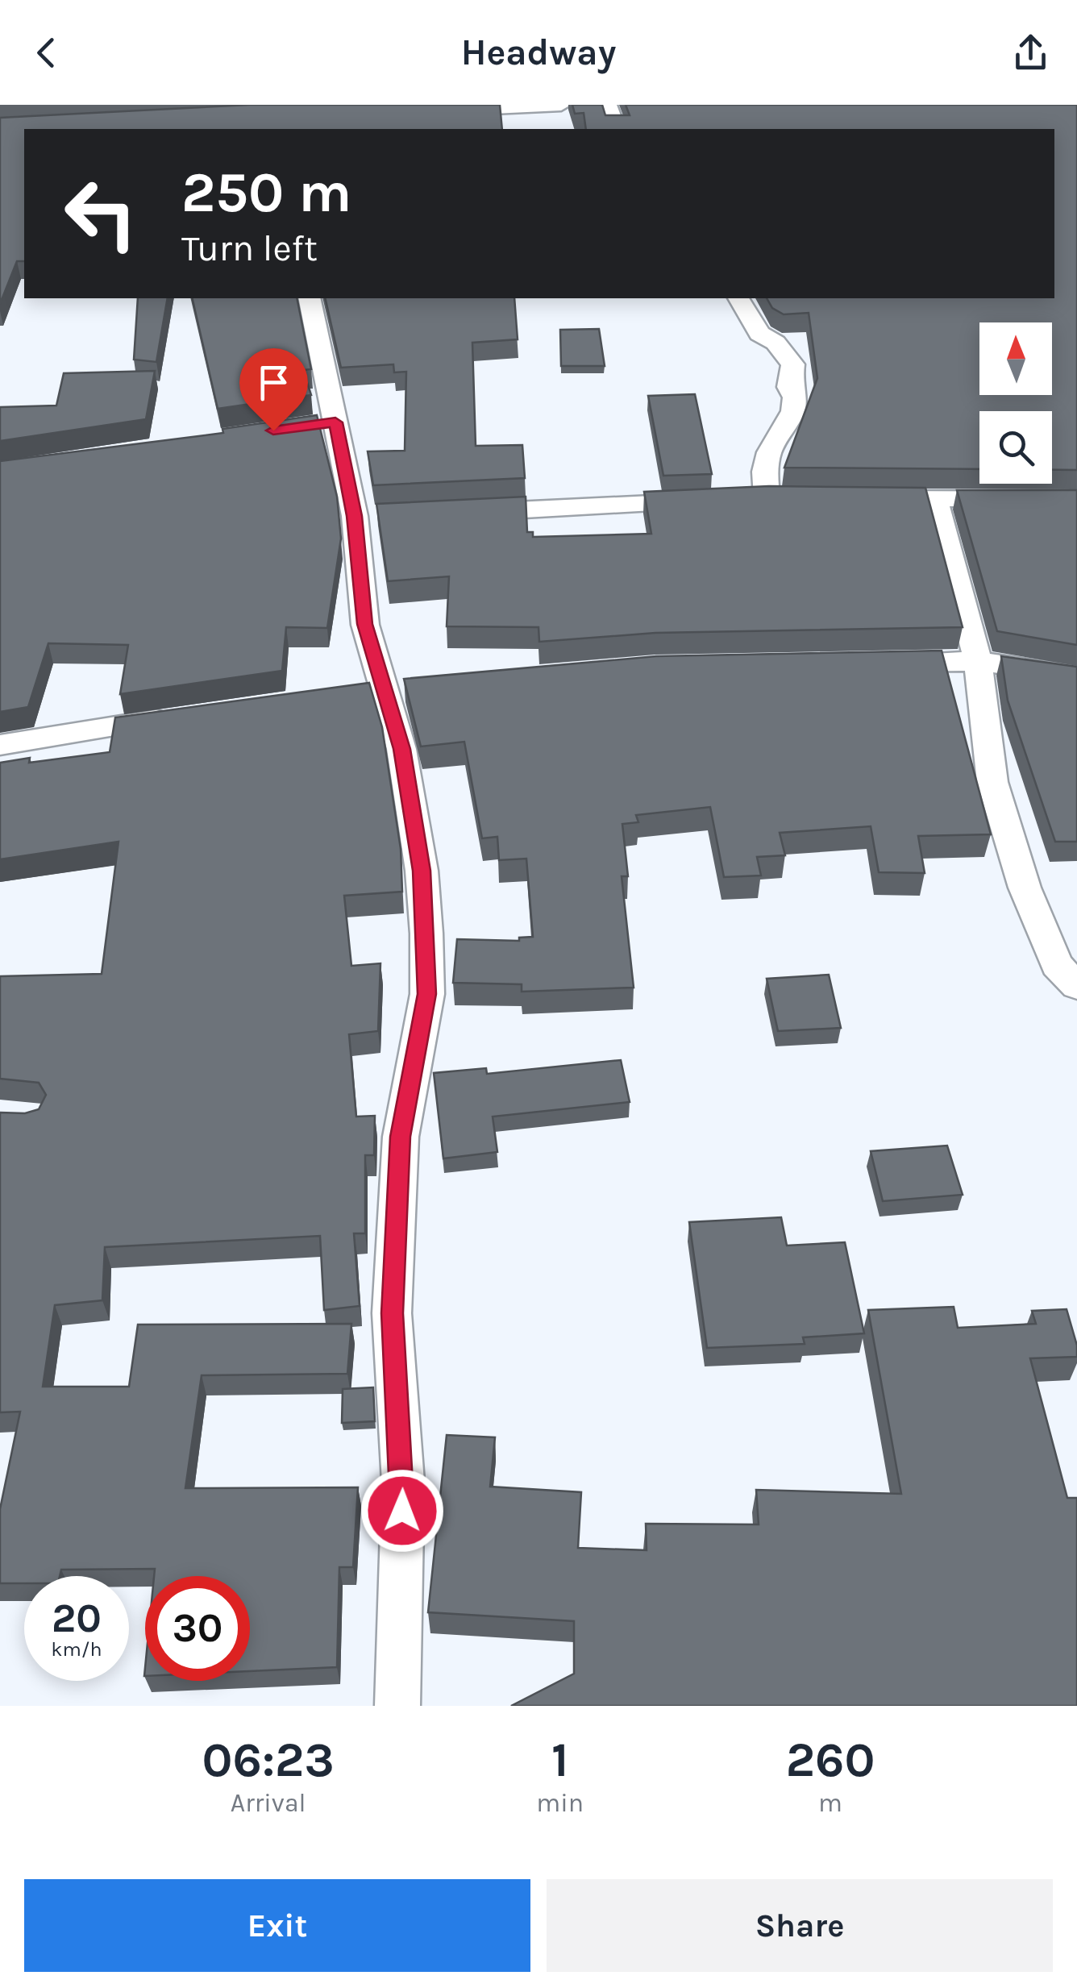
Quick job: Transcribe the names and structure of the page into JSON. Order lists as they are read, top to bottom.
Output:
{
  "north": "top",
  "page": {
    "header": "Headway",
    "turn": ["250 m", "Turn left"],
    "speed": "20 km/h",
    "limit": "30",
    "eta": [
      "06:23",
      "Arrival",
      "1",
      "min",
      "260",
      "m"
    ],
    "buttons": ["Exit", "Share"]
  }
}
